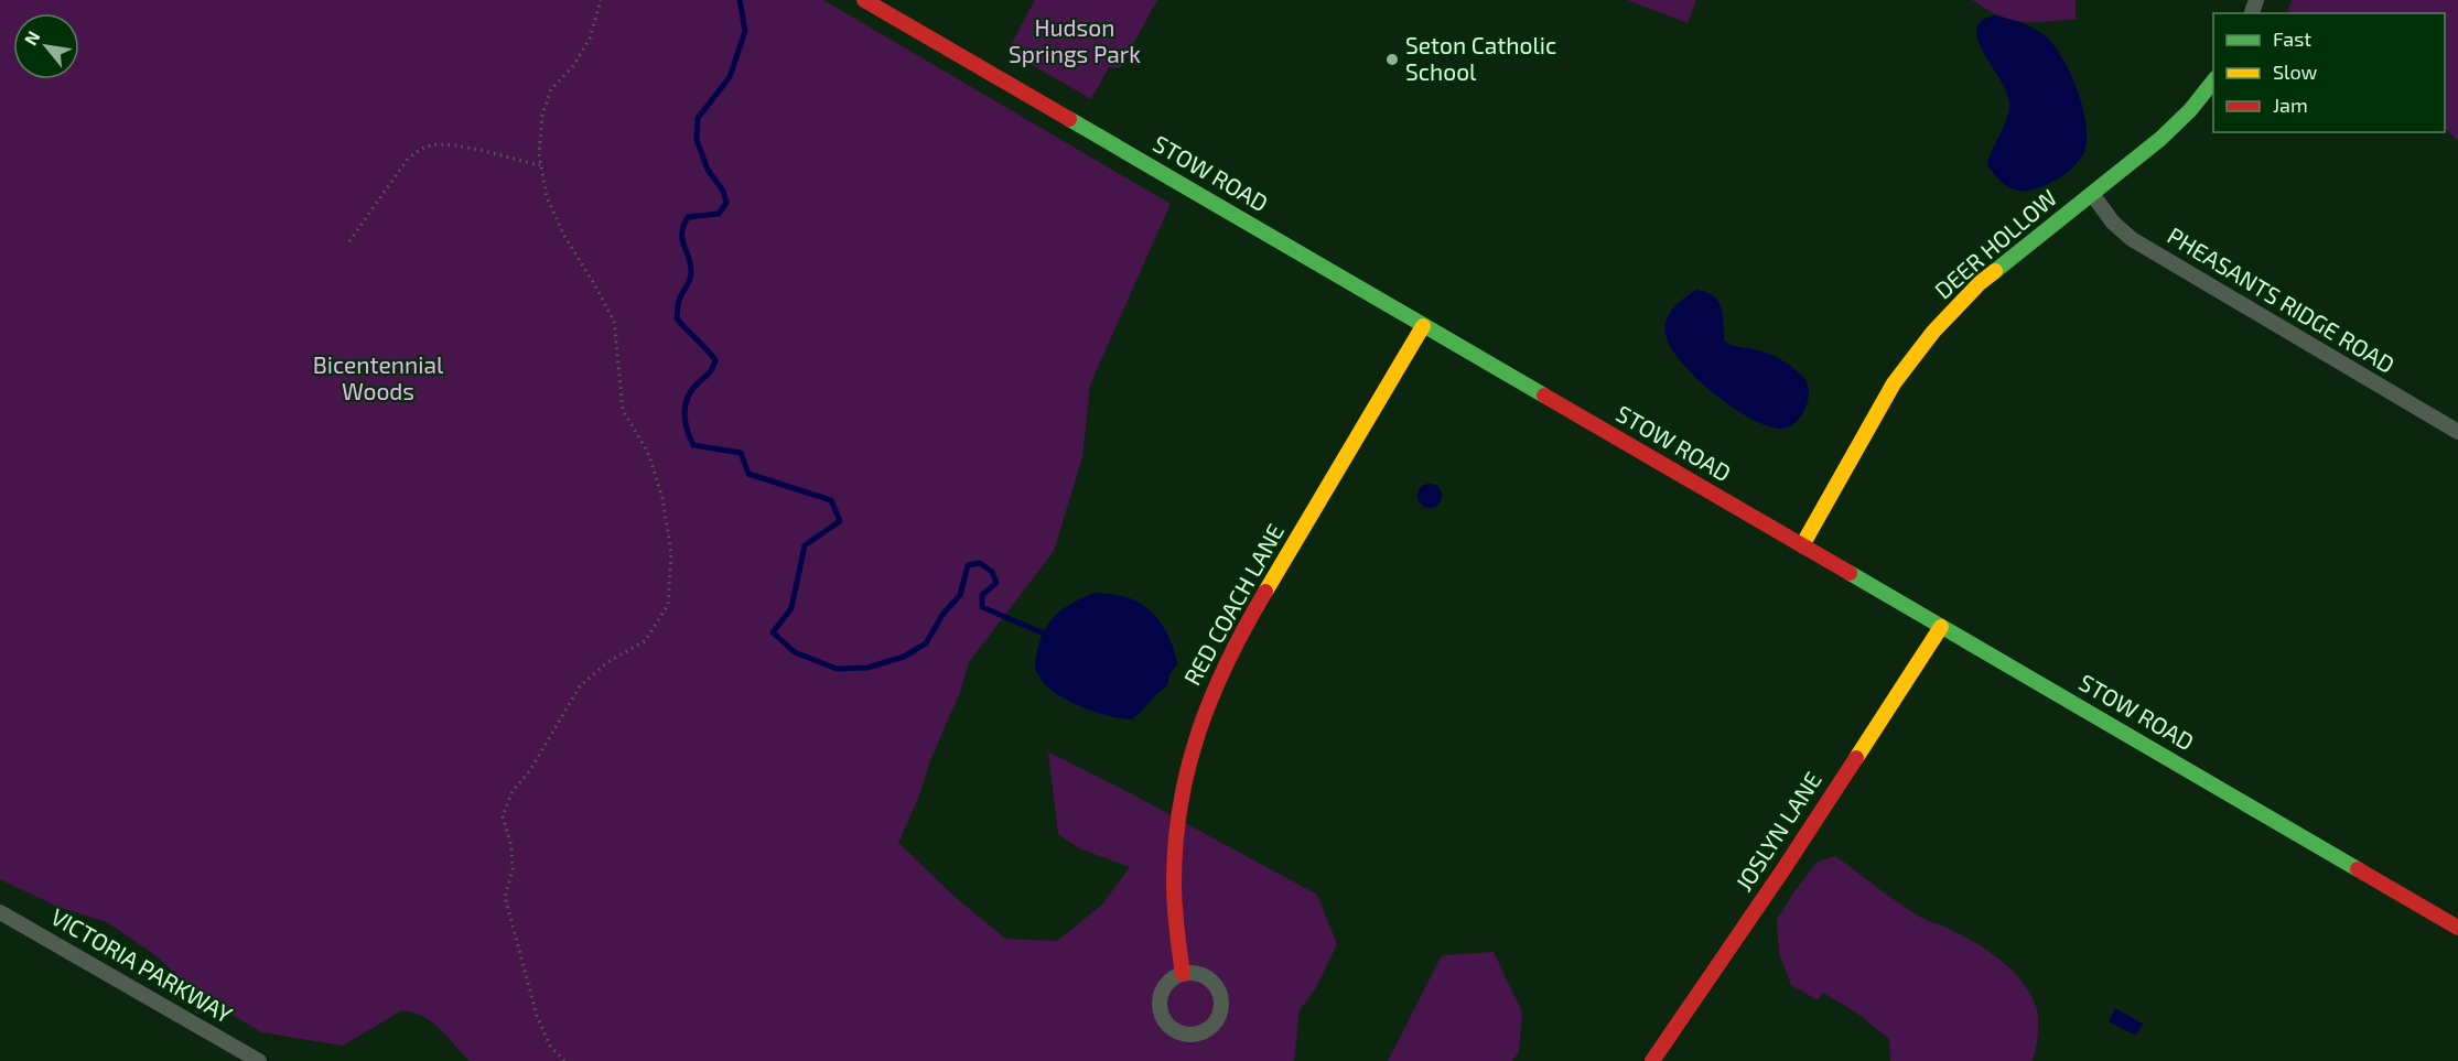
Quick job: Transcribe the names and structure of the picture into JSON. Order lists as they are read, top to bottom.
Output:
{
  "streets": {
    "street": [
      "STOW ROAD",
      "DEER HOLLOW",
      "PHEASANTS RIDGE ROAD",
      "RED COACH LANE",
      "JOSLYN LANE",
      "VICTORIA PARKWAY"
    ]
  },
  "crossings": [
    ["STOW ROAD", "DEER HOLLOW"],
    ["STOW ROAD", "RED COACH LANE"],
    ["STOW ROAD", "JOSLYN LANE"],
    ["DEER HOLLOW", "PHEASANTS RIDGE ROAD"]
  ],
  "parks": ["Hudson Springs Park", "Bicentennial Woods"],
  "places": ["Seton Catholic School"],
  "legend": ["Fast", "Slow", "Jam"],
  "north": "top left"
}
